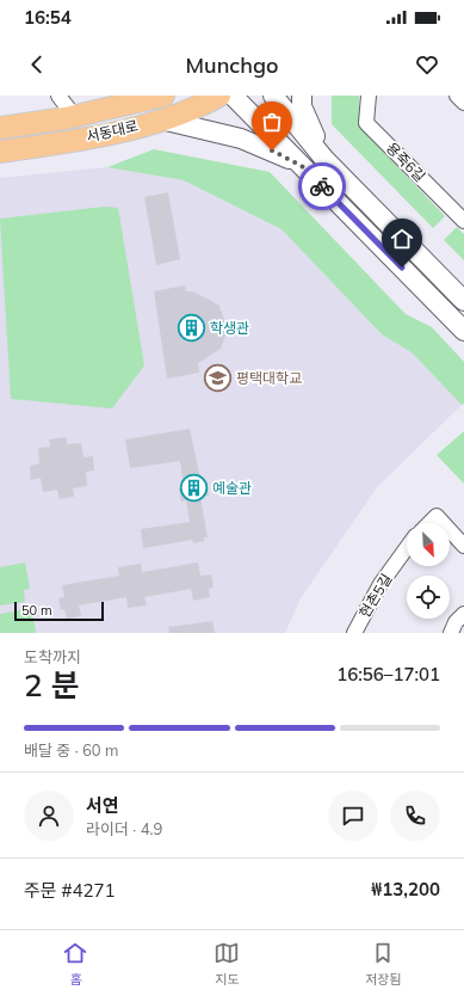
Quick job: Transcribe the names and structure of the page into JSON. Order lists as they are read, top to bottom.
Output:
{
  "streets": {
    "main road": ["서동대로"],
    "street": ["용죽6길", "현촌5길"]
  },
  "places": {
    "building": ["학생관", "예술관"],
    "school or university": ["평택대학교"]
  },
  "scale_bar": "50 m",
  "north": "bottom right",
  "page": {
    "status": "16:54",
    "header": "Munchgo",
    "scale": "50 m",
    "heading": ["2 분", "도착까지", "16:56–17:01"],
    "panel": [
      "서연",
      "라이더 · 4.9",
      "주문 #4271",
      "₩13,200"
    ],
    "bar": "배달 중 · 60 m",
    "tabs": ["홈", "지도", "저장됨"]
  }
}
